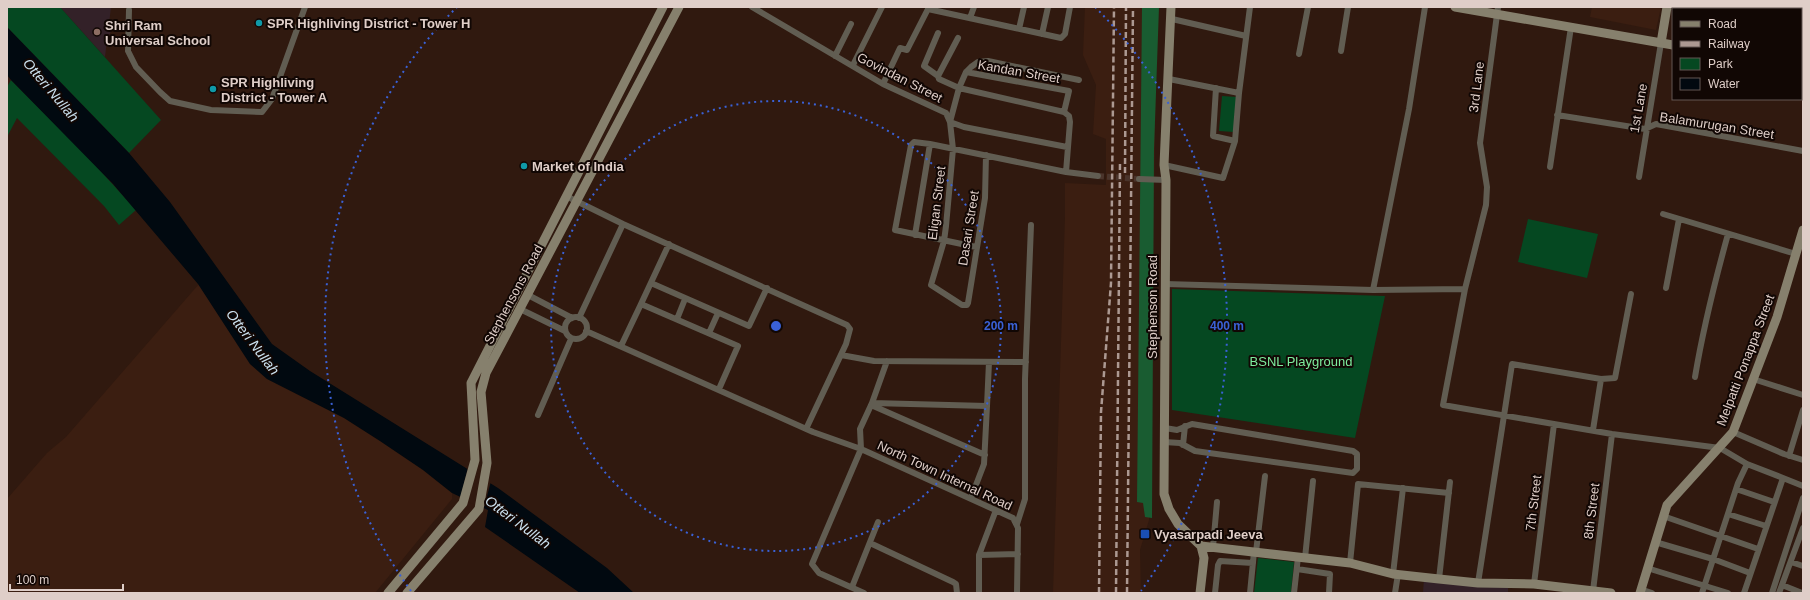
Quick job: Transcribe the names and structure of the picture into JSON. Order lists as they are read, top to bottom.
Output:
{
  "streets": {
    "main road": ["Stephensons Road", "Stephenson Road", "Melpatti Ponappa Street"],
    "street": [
      "Kandan Street",
      "Govindan Street",
      "3rd Lane",
      "1st Lane",
      "Balamurugan Street",
      "Eligan Street",
      "Dasari Street",
      "North Town Internal Road",
      "7th Street",
      "8th Street"
    ]
  },
  "crossings": [
    ["Govindan Street", "Eligan Street"],
    ["1st Lane", "Balamurugan Street"],
    ["Eligan Street", "Dasari Street"]
  ],
  "water": ["Otteri Nullah"],
  "parks": ["BSNL Playground"],
  "places": {
    "other": [
      "SPR Highliving District - Tower H",
      "Shri Ram Universal School",
      "SPR Highliving District - Tower A",
      "Market of India"
    ],
    "transit": ["Vyasarpadi Jeeva"]
  },
  "legend": [
    "Road",
    "Railway",
    "Park",
    "Water"
  ],
  "scale_bar": "100 m",
  "rings": ["200 m", "400 m"]
}
